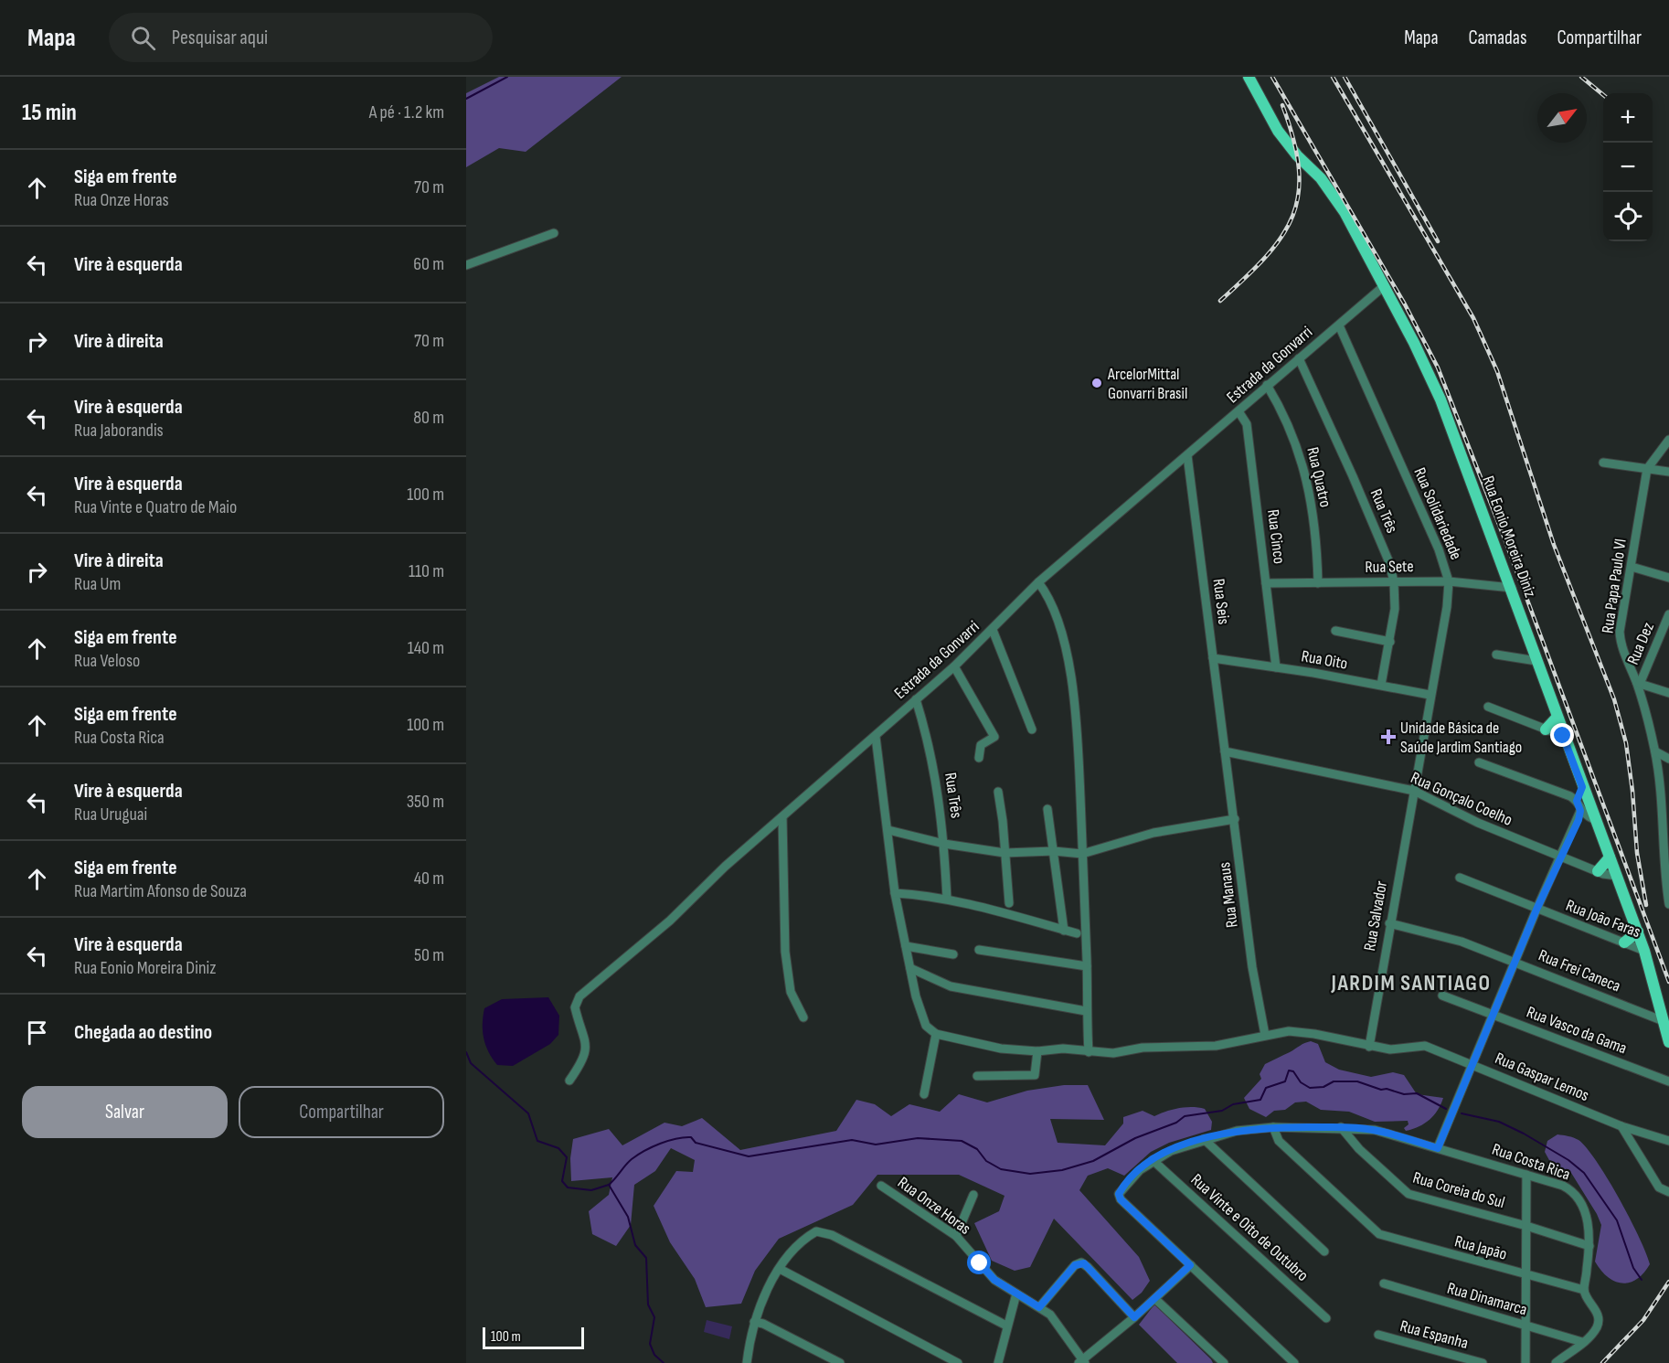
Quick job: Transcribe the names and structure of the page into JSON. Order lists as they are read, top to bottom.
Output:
{
  "streets": {
    "main road": ["Rua Eonio Moreira Diniz"],
    "street": [
      "Estrada da Gonvarri",
      "Rua Quatro",
      "Rua Três",
      "Rua Solidariedade",
      "Rua Cinco",
      "Rua Sete",
      "Rua Papa Paulo VI",
      "Rua Seis",
      "Rua Dez",
      "Rua Oito",
      "Rua Gonçalo Coelho",
      "Rua Manaus",
      "Rua Salvador",
      "Rua João Faras",
      "Rua Frei Caneca",
      "Rua Vasco da Gama",
      "Rua Gaspar Lemos",
      "Rua Costa Rica",
      "Rua Coreia do Sul",
      "Rua Onze Horas",
      "Rua Vinte e Oito de Outubro",
      "Rua Japão",
      "Rua Dinamarca",
      "Rua Espanha"
    ]
  },
  "crossings": [
    ["Estrada da Gonvarri", "Rua Quatro"],
    ["Estrada da Gonvarri", "Rua Três"],
    ["Estrada da Gonvarri", "Rua Solidariedade"],
    ["Estrada da Gonvarri", "Rua Cinco"],
    ["Estrada da Gonvarri", "Rua Eonio Moreira Diniz"],
    ["Estrada da Gonvarri", "Rua Seis"],
    ["Rua Quatro", "Rua Sete"],
    ["Rua Três", "Rua Sete"],
    ["Rua Três", "Rua Oito"],
    ["Rua Solidariedade", "Rua Sete"],
    ["Rua Solidariedade", "Rua Oito"],
    ["Rua Solidariedade", "Rua Gonçalo Coelho"],
    ["Rua Solidariedade", "Rua Salvador"],
    ["Rua Cinco", "Rua Sete"],
    ["Rua Cinco", "Rua Oito"],
    ["Rua Eonio Moreira Diniz", "Rua Sete"],
    ["Rua Eonio Moreira Diniz", "Rua Gonçalo Coelho"],
    ["Rua Eonio Moreira Diniz", "Rua João Faras"],
    ["Rua Eonio Moreira Diniz", "Rua Frei Caneca"],
    ["Rua Papa Paulo VI", "Rua Dez"],
    ["Rua Seis", "Rua Oito"],
    ["Rua Seis", "Rua Gonçalo Coelho"],
    ["Rua Seis", "Rua Manaus"],
    ["Rua Gonçalo Coelho", "Rua Manaus"],
    ["Rua Gonçalo Coelho", "Rua Salvador"],
    ["Rua Manaus", "Rua Gaspar Lemos"],
    ["Rua Salvador", "Rua Frei Caneca"],
    ["Rua Salvador", "Rua Gaspar Lemos"],
    ["Rua Costa Rica", "Rua Coreia do Sul"],
    ["Rua Costa Rica", "Rua Vinte e Oito de Outubro"],
    ["Rua Costa Rica", "Rua Japão"]
  ],
  "districts": ["JARDIM SANTIAGO"],
  "places": {
    "other": ["ArcelorMittal Gonvarri Brasil"],
    "health": ["Unidade Básica de Saúde Jardim Santiago"]
  },
  "scale_bar": "100 m",
  "north": "top right",
  "page": {
    "header": "Mapa",
    "search": "Pesquisar aqui",
    "nav": ["Mapa", "Camadas", "Compartilhar"],
    "heading": ["15 min", "A pé · 1.2 km"],
    "map_buttons": ["+", "−"],
    "list": [
      ["Siga em frente", "Rua Onze Horas", "70 m"],
      ["Vire à esquerda", "60 m"],
      ["Vire à direita", "70 m"],
      ["Vire à esquerda", "Rua Jaborandis", "80 m"],
      ["Vire à esquerda", "Rua Vinte e Quatro de Maio", "100 m"],
      ["Vire à direita", "Rua Um", "110 m"],
      ["Siga em frente", "Rua Veloso", "140 m"],
      ["Siga em frente", "Rua Costa Rica", "100 m"],
      ["Vire à esquerda", "Rua Uruguai", "350 m"],
      ["Siga em frente", "Rua Martim Afonso de Souza", "40 m"],
      ["Vire à esquerda", "Rua Eonio Moreira Diniz", "50 m"],
      "Chegada ao destino"
    ],
    "buttons": ["Salvar", "Compartilhar"],
    "scale": "100 m"
  }
}
